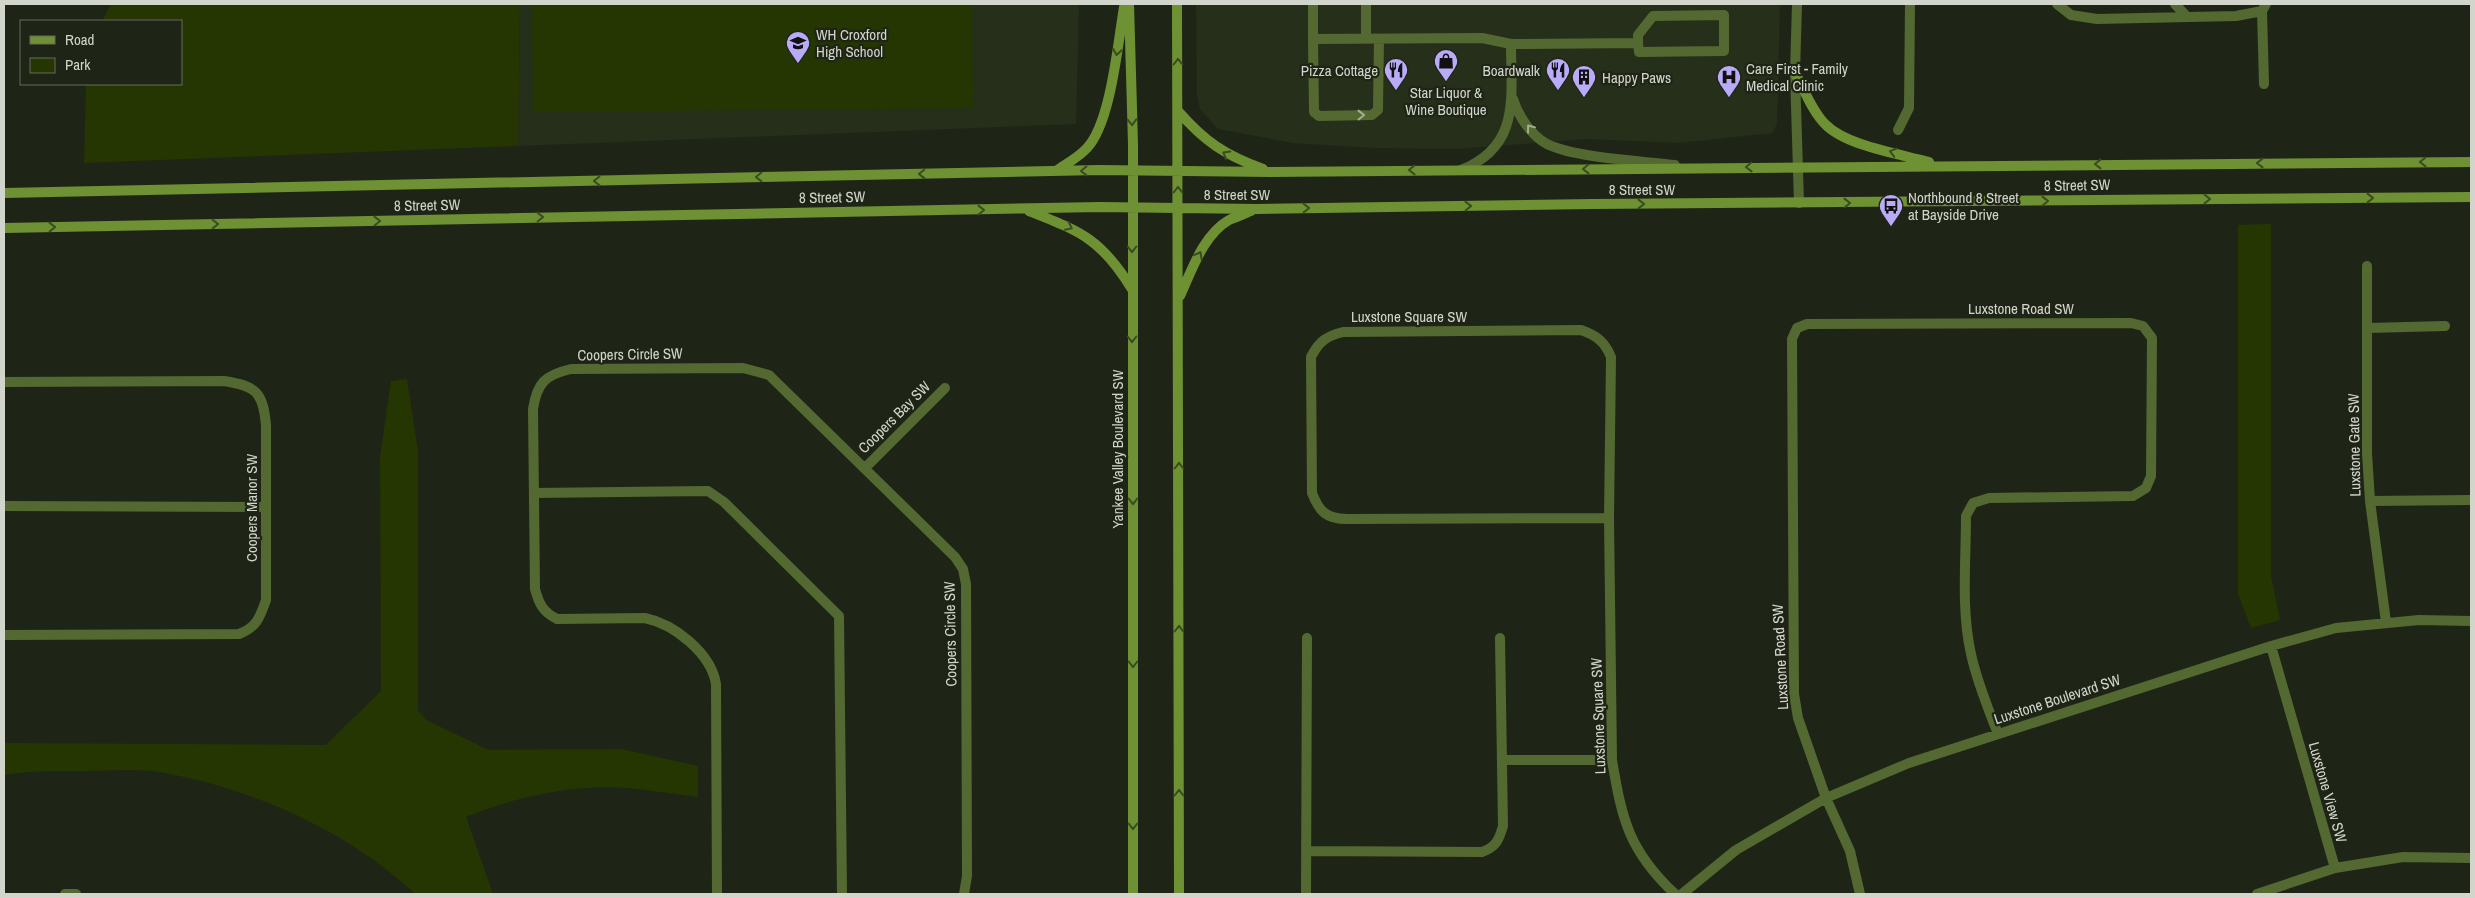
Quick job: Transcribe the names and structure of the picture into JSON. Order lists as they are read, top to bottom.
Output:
{
  "streets": {
    "main road": ["8 Street SW", "Yankee Valley Boulevard SW"],
    "street": [
      "Luxstone Road SW",
      "Luxstone Square SW",
      "Coopers Circle SW",
      "Coopers Bay SW",
      "Luxstone Gate SW",
      "Coopers Manor SW",
      "Luxstone Boulevard SW",
      "Luxstone View SW"
    ]
  },
  "crossings": [
    ["8 Street SW", "Yankee Valley Boulevard SW"],
    ["Luxstone Road SW", "Luxstone Boulevard SW"],
    ["Coopers Circle SW", "Coopers Bay SW"],
    ["Luxstone Gate SW", "Luxstone Boulevard SW"],
    ["Luxstone Boulevard SW", "Luxstone View SW"]
  ],
  "places": {
    "school or university": ["WH Croxford High School"],
    "shop": ["Star Liquor & Wine Boutique"],
    "restaurant": ["Pizza Cottage", "Boardwalk"],
    "building": ["Happy Paws"],
    "hospital": ["Care First - Family Medical Clinic"],
    "bus stop": ["Northbound 8 Street at Bayside Drive"]
  },
  "legend": ["Road", "Park"]
}
